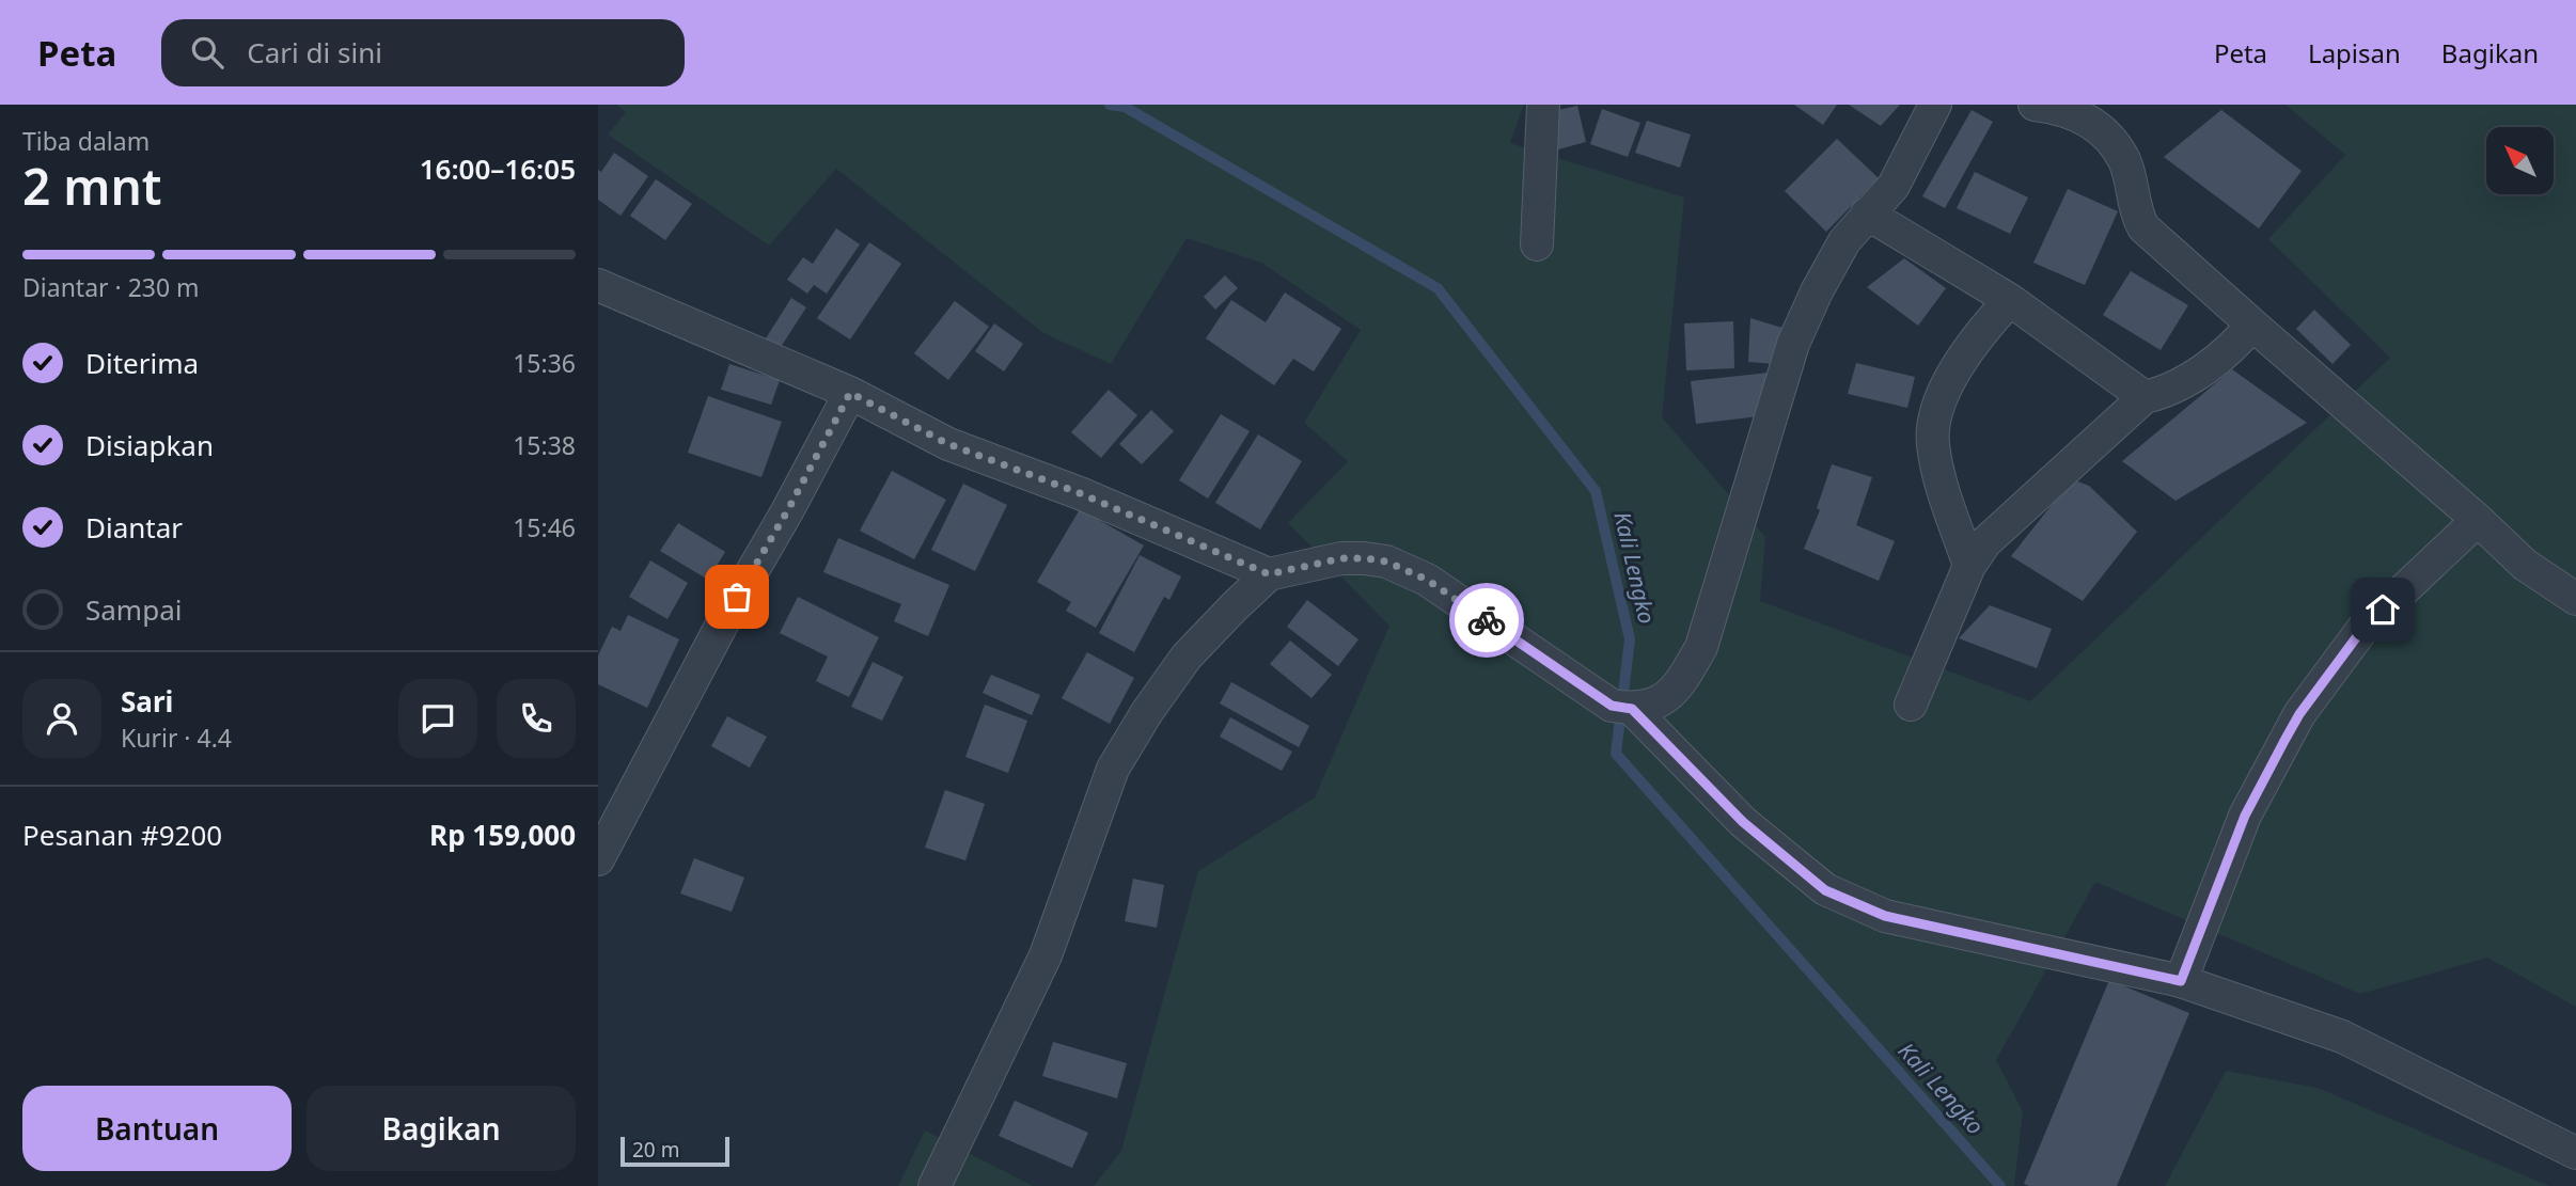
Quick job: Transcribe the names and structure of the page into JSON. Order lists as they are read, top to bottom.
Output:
{
  "water": ["Kali Lengko"],
  "scale_bar": "20 m",
  "north": "top left",
  "page": {
    "header": "Peta",
    "search": "Cari di sini",
    "nav": ["Peta", "Lapisan", "Bagikan"],
    "heading": ["2 mnt", "Tiba dalam", "16:00–16:05"],
    "panel": [
      "Sari",
      "Kurir · 4.4",
      "Pesanan #9200",
      "Rp 159,000"
    ],
    "bar": "Diantar · 230 m",
    "list": [
      ["Diterima", "15:36"],
      ["Disiapkan", "15:38"],
      ["Diantar", "15:46"],
      "Sampai"
    ],
    "buttons": ["Bantuan", "Bagikan"],
    "scale": "20 m"
  }
}
